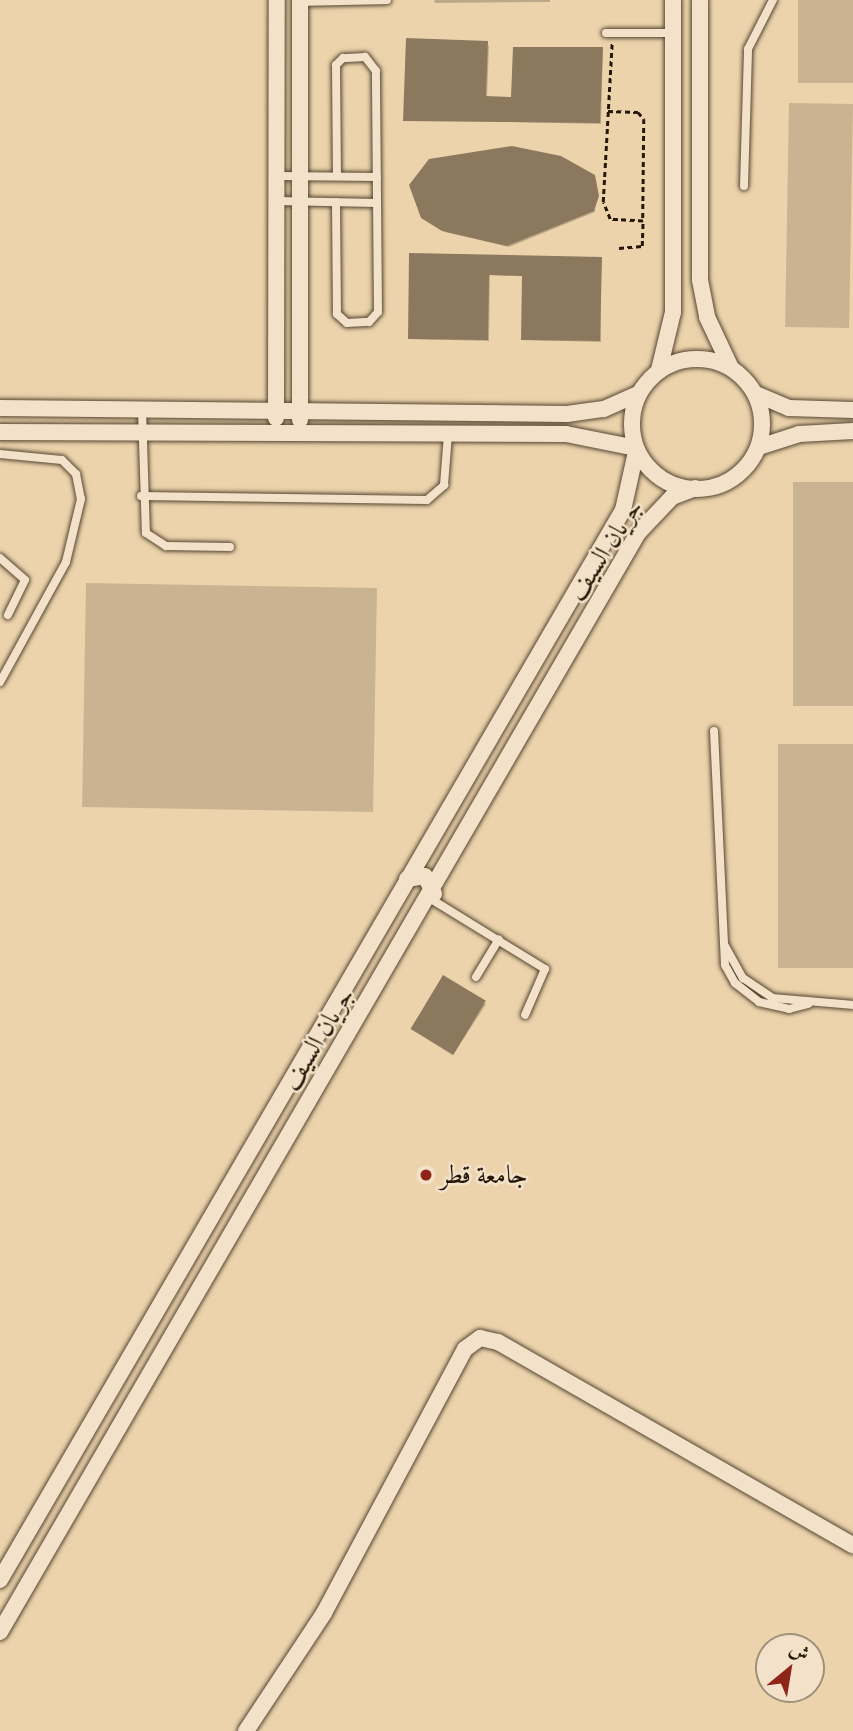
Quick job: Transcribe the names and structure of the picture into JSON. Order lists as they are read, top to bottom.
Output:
{
  "streets": {
    "street": ["جريان السيف"]
  },
  "places": ["جامعة قطر"],
  "north": "top right"
}
